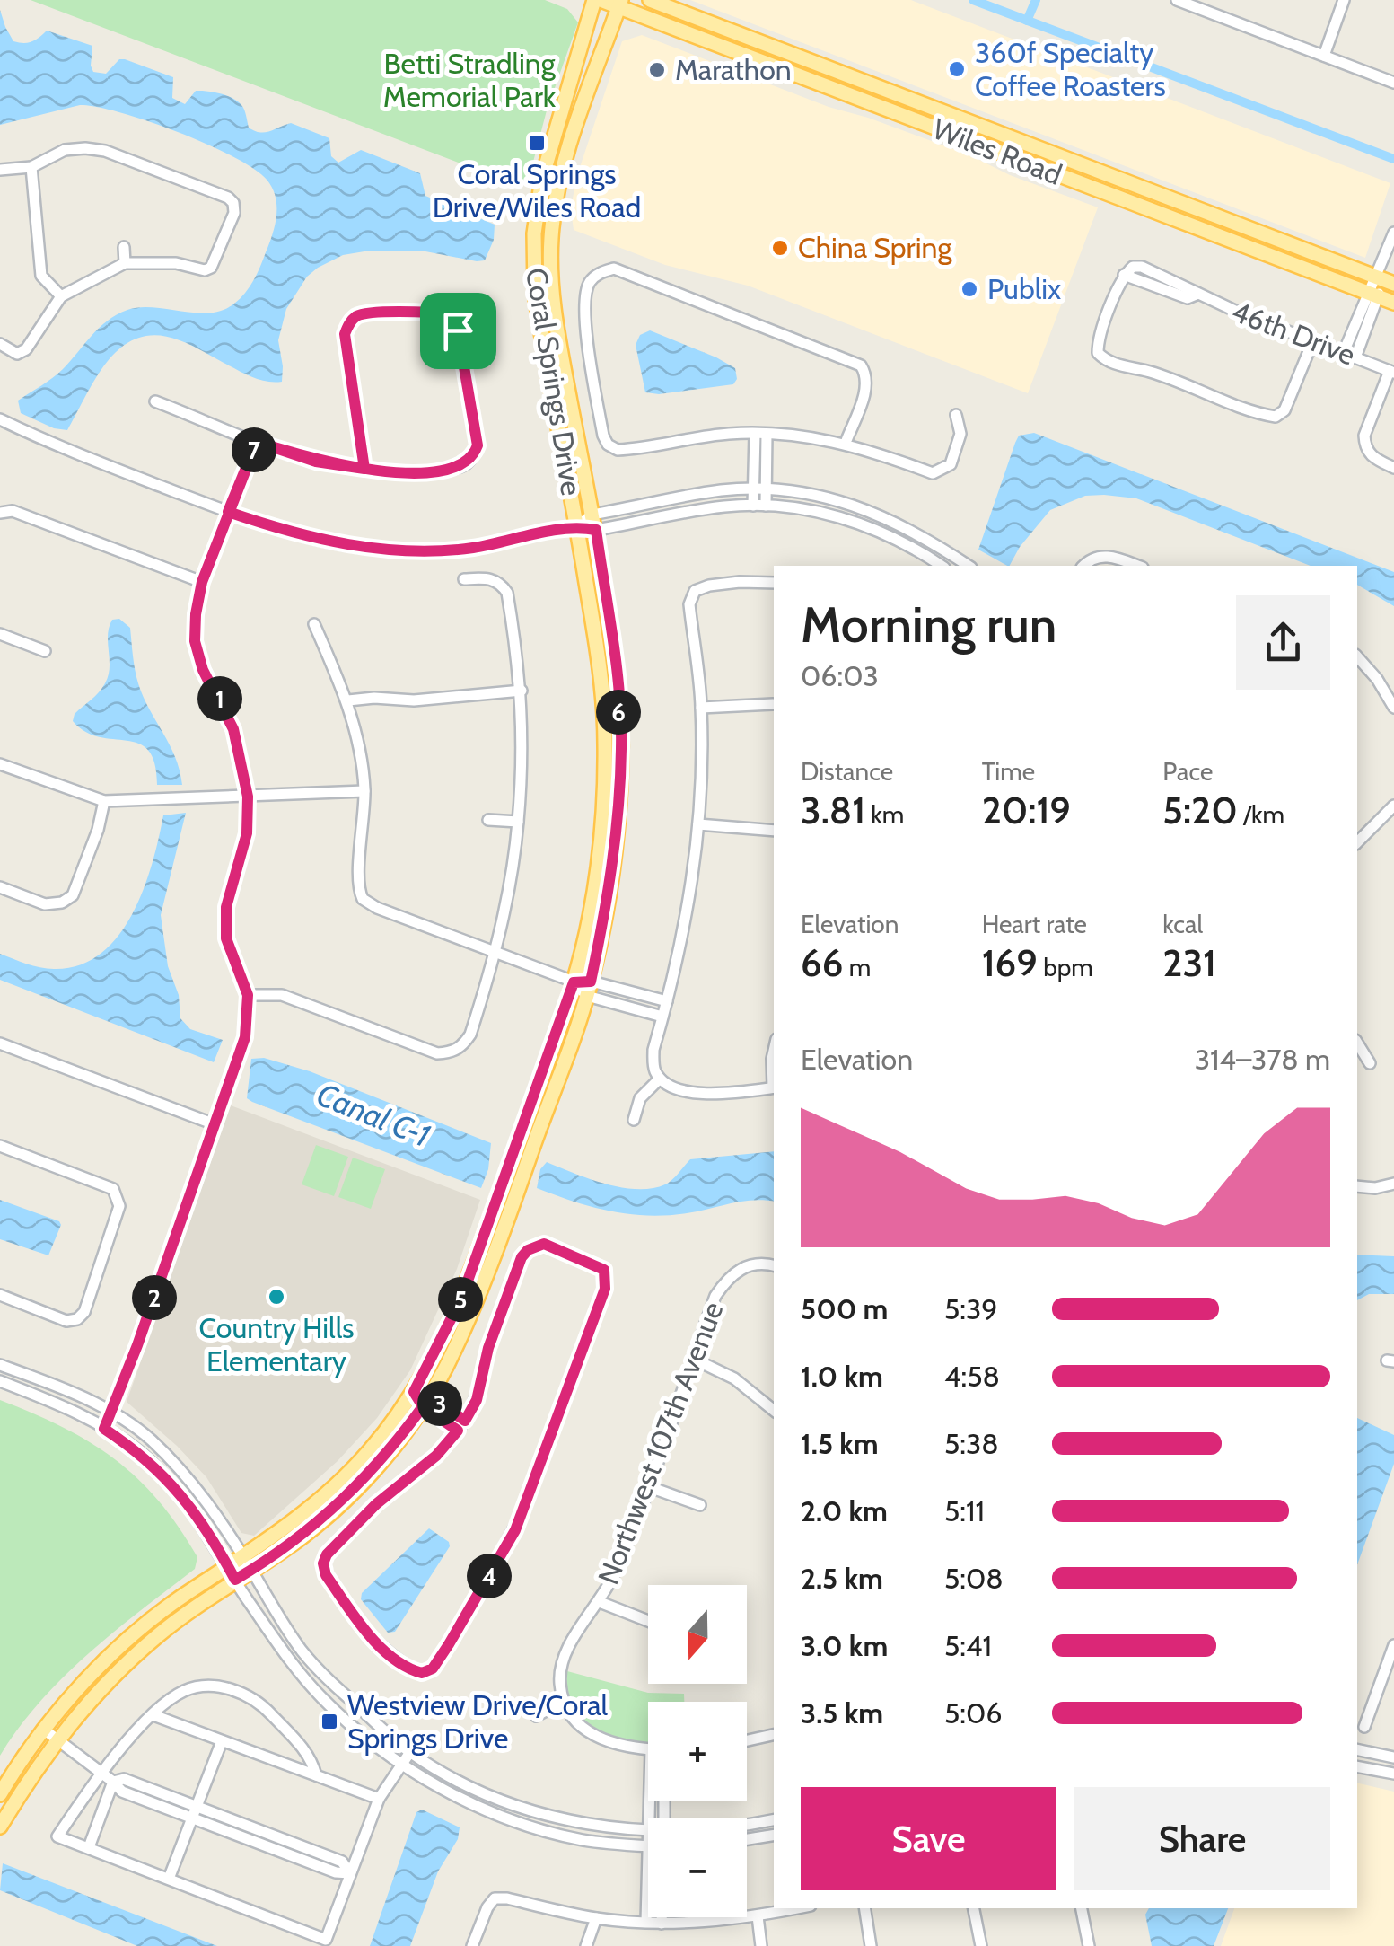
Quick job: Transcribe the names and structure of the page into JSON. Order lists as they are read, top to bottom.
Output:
{
  "streets": {
    "main road": ["Wiles Road", "Coral Springs Drive"],
    "street": ["46th Drive", "Northwest 107th Avenue"]
  },
  "crossings": [
    ["Wiles Road", "Coral Springs Drive"]
  ],
  "water": ["Canal C-1"],
  "parks": ["Betti Stradling Memorial Park"],
  "places": {
    "other": [
      "360f Specialty Coffee Roasters",
      "Marathon",
      "China Spring",
      "Publix",
      "Country Hills Elementary"
    ],
    "transit": ["Coral Springs Drive/Wiles Road", "Westview Drive/Coral Springs Drive"]
  },
  "north": "bottom",
  "page": {
    "pins": [
      "7",
      "1",
      "6",
      "2",
      "5",
      "3",
      "4"
    ],
    "heading": ["Morning run", "06:03"],
    "stats": [
      ["Distance", "3.81 km"],
      ["Time", "20:19"],
      ["Pace", "5:20 /km"],
      ["Elevation", "66 m"],
      ["Heart rate", "169 bpm"],
      ["kcal", "231"]
    ],
    "chart": ["Elevation", "314–378 m"],
    "list": [
      {
        "name": "500 m",
        "note": "5:39"
      },
      {
        "name": "1.0 km",
        "note": "4:58"
      },
      {
        "name": "1.5 km",
        "note": "5:38"
      },
      {
        "name": "2.0 km",
        "note": "5:11"
      },
      {
        "name": "2.5 km",
        "note": "5:08"
      },
      {
        "name": "3.0 km",
        "note": "5:41"
      },
      {
        "name": "3.5 km",
        "note": "5:06"
      }
    ],
    "map_buttons": ["+", "−"],
    "buttons": ["Save", "Share"]
  }
}
